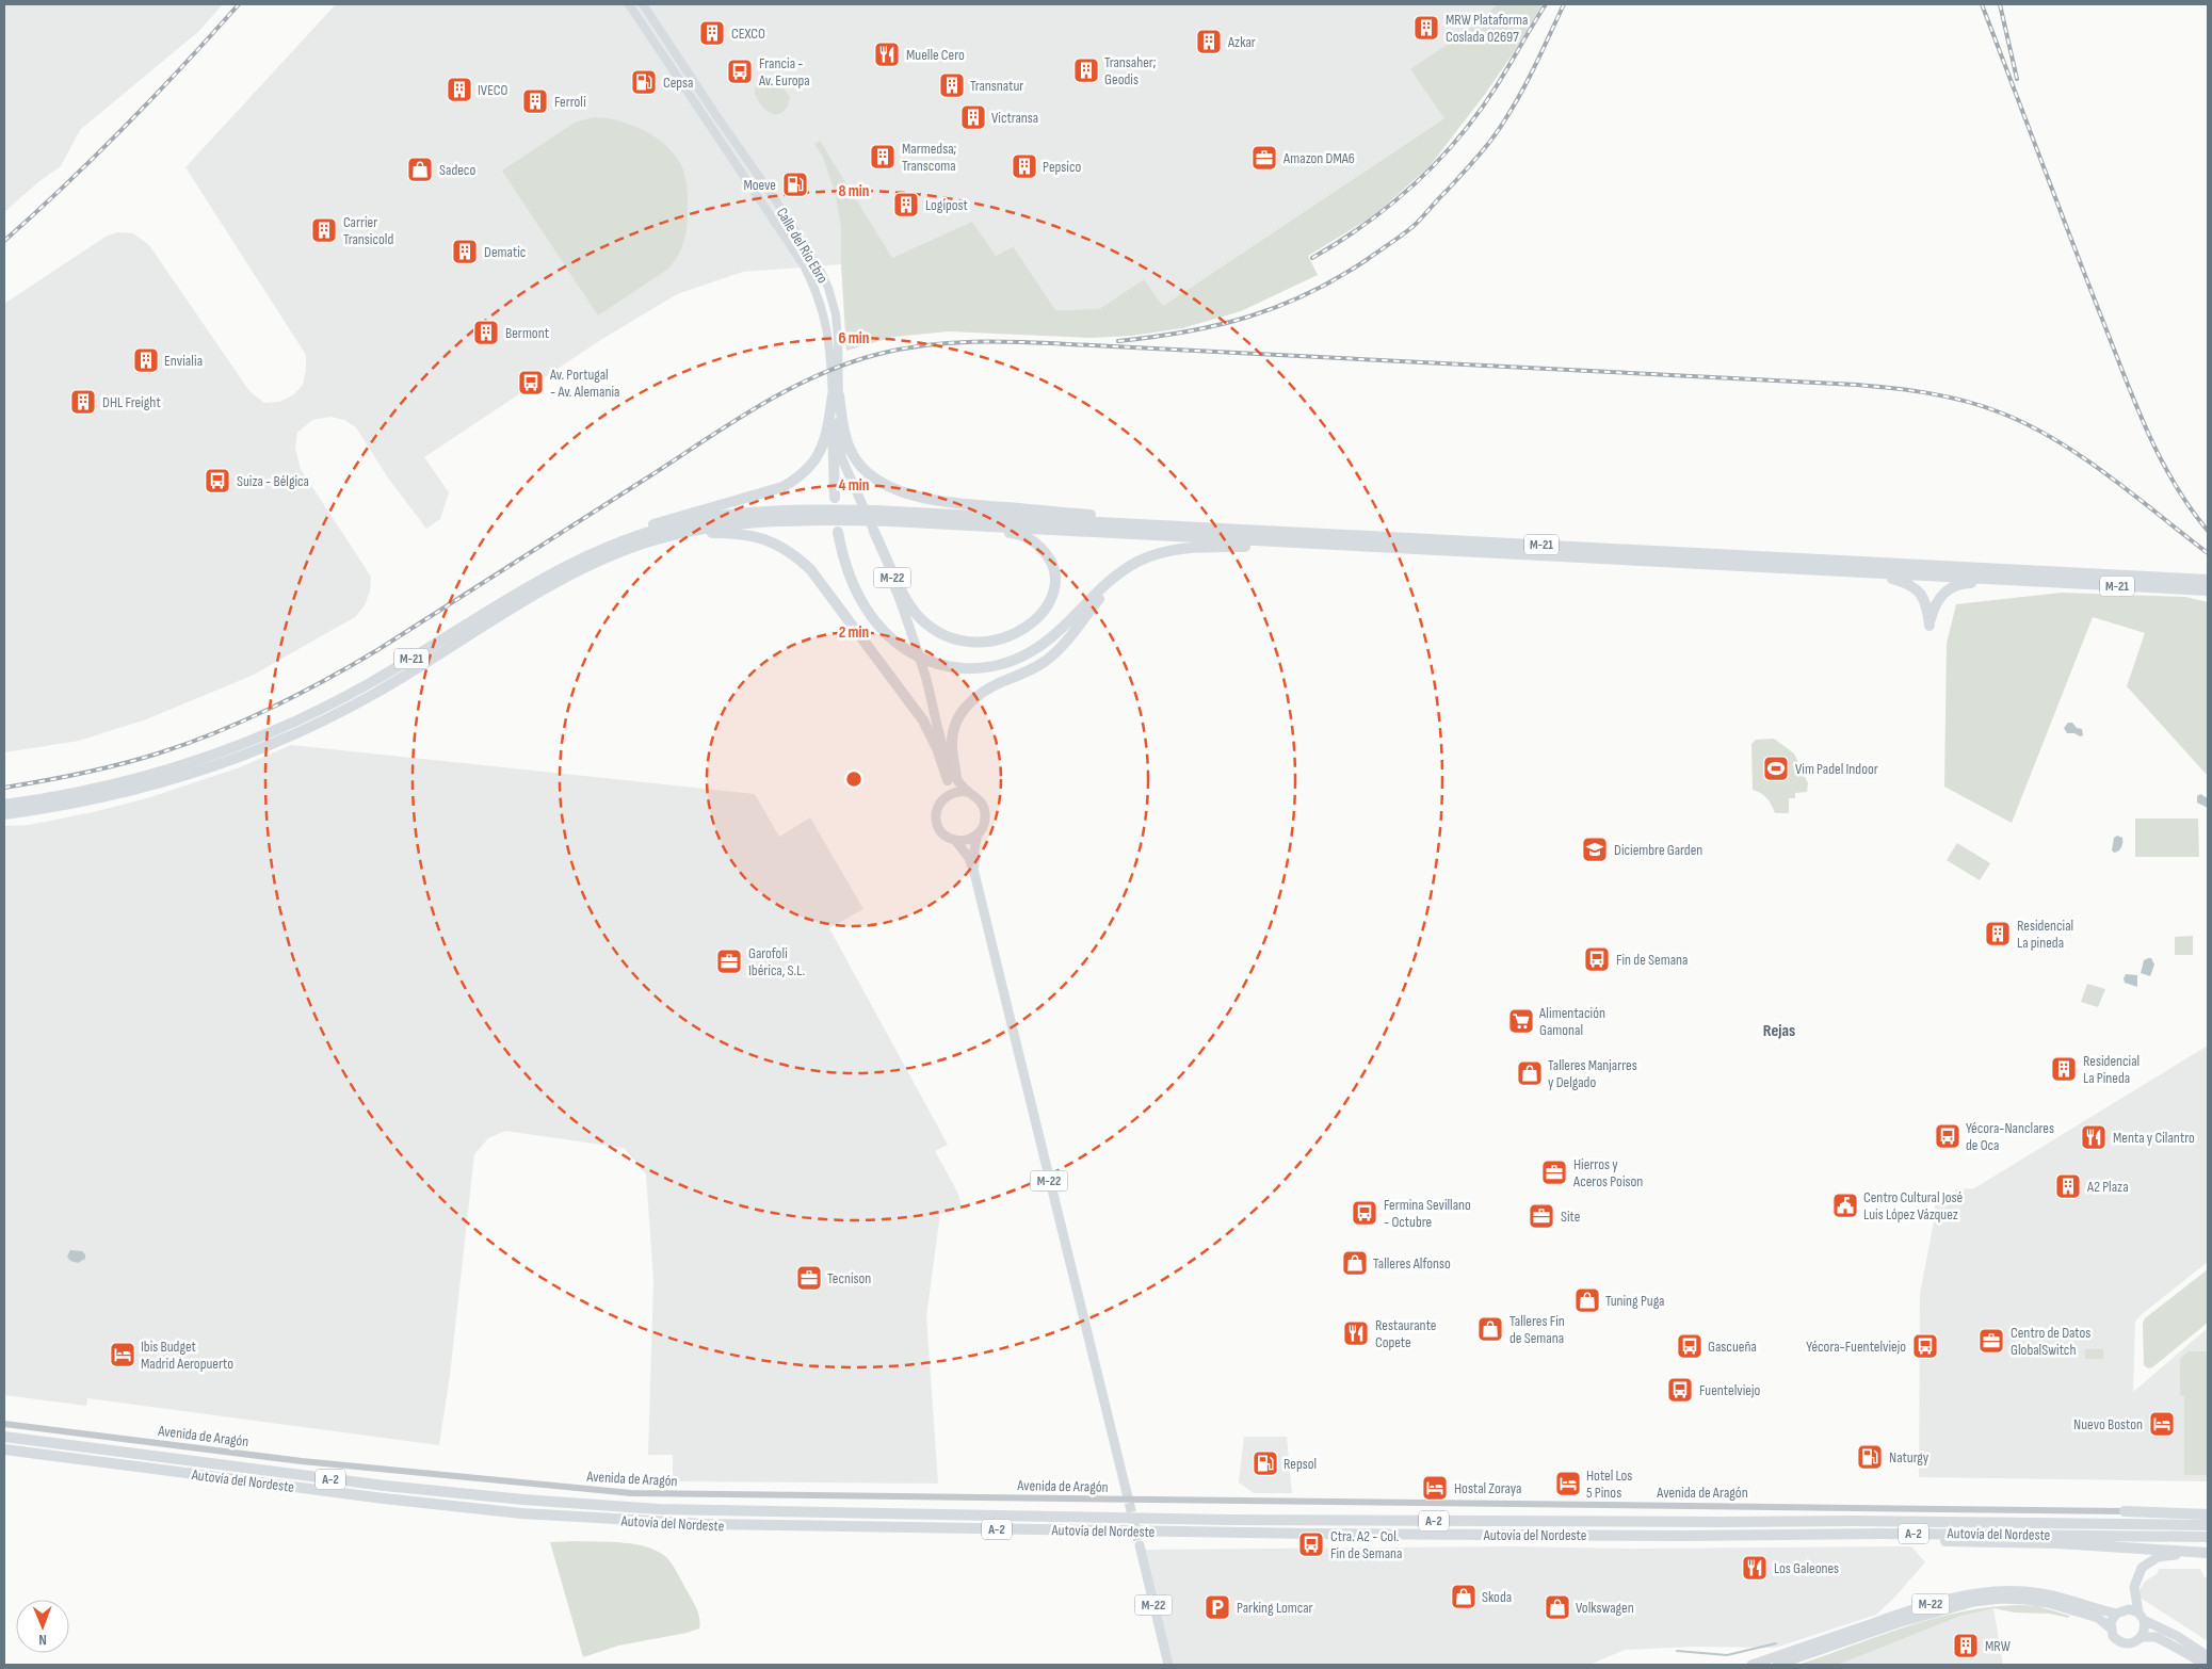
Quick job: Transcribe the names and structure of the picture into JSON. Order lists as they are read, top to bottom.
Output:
{
  "streets": {
    "highway": ["M-21", "A-2", "Autovía del Nordeste"],
    "main road": ["Calle del Río Ebro", "M-22"],
    "street": ["Avenida de Aragón"]
  },
  "crossings": [
    ["Calle del Río Ebro", "M-22"]
  ],
  "districts": ["Rejas"],
  "places": {
    "building": [
      "MRW Plataforma Coslada 02697",
      "CEXCO",
      "Azkar",
      "Transaher; Geodis",
      "Transnatur",
      "IVECO",
      "Ferroli",
      "Victransa",
      "Marmedsa; Transcoma",
      "Pepsico",
      "Logipost",
      "Carrier Transicold",
      "Dematic",
      "Bermont",
      "Envialia",
      "DHL Freight",
      "Residencial La pineda",
      "Residencial La Pineda",
      "A2 Plaza",
      "MRW"
    ],
    "restaurant": [
      "Muelle Cero",
      "Menta y Cilantro",
      "Restaurante Copete",
      "Los Galeones"
    ],
    "bus stop": [
      "Francia - Av. Europa",
      "Av. Portugal - Av. Alemania",
      "Suiza - Bélgica",
      "Fin de Semana",
      "Yécora-Nanclares de Oca",
      "Fermina Sevillano - Octubre",
      "Gascueña",
      "Yécora-Fuentelviejo",
      "Fuentelviejo",
      "Ctra. A2 - Col. Fin de Semana"
    ],
    "fuel station": [
      "Cepsa",
      "Moeve",
      "Naturgy",
      "Repsol"
    ],
    "office": [
      "Amazon DMA6",
      "Garofoli Ibérica, S.L.",
      "Hierros y Aceros Poison",
      "Site",
      "Tecnison",
      "Centro de Datos GlobalSwitch"
    ],
    "shop": [
      "Sadeco",
      "Talleres Manjarres y Delgado",
      "Talleres Alfonso",
      "Tuning Puga",
      "Talleres Fin de Semana",
      "Skoda",
      "Volkswagen"
    ],
    "sports": ["Vim Padel Indoor"],
    "school or university": ["Diciembre Garden"],
    "supermarket": ["Alimentación Gamonal"],
    "public building": ["Centro Cultural José Luis López Vázquez"],
    "hotel": [
      "Ibis Budget Madrid Aeropuerto",
      "Nuevo Boston",
      "Hotel Los 5 Pinos",
      "Hostal Zoraya"
    ],
    "parking": ["Parking Lomcar"]
  },
  "north": "bottom",
  "rings": [
    "8 min",
    "6 min",
    "4 min",
    "2 min"
  ]
}
